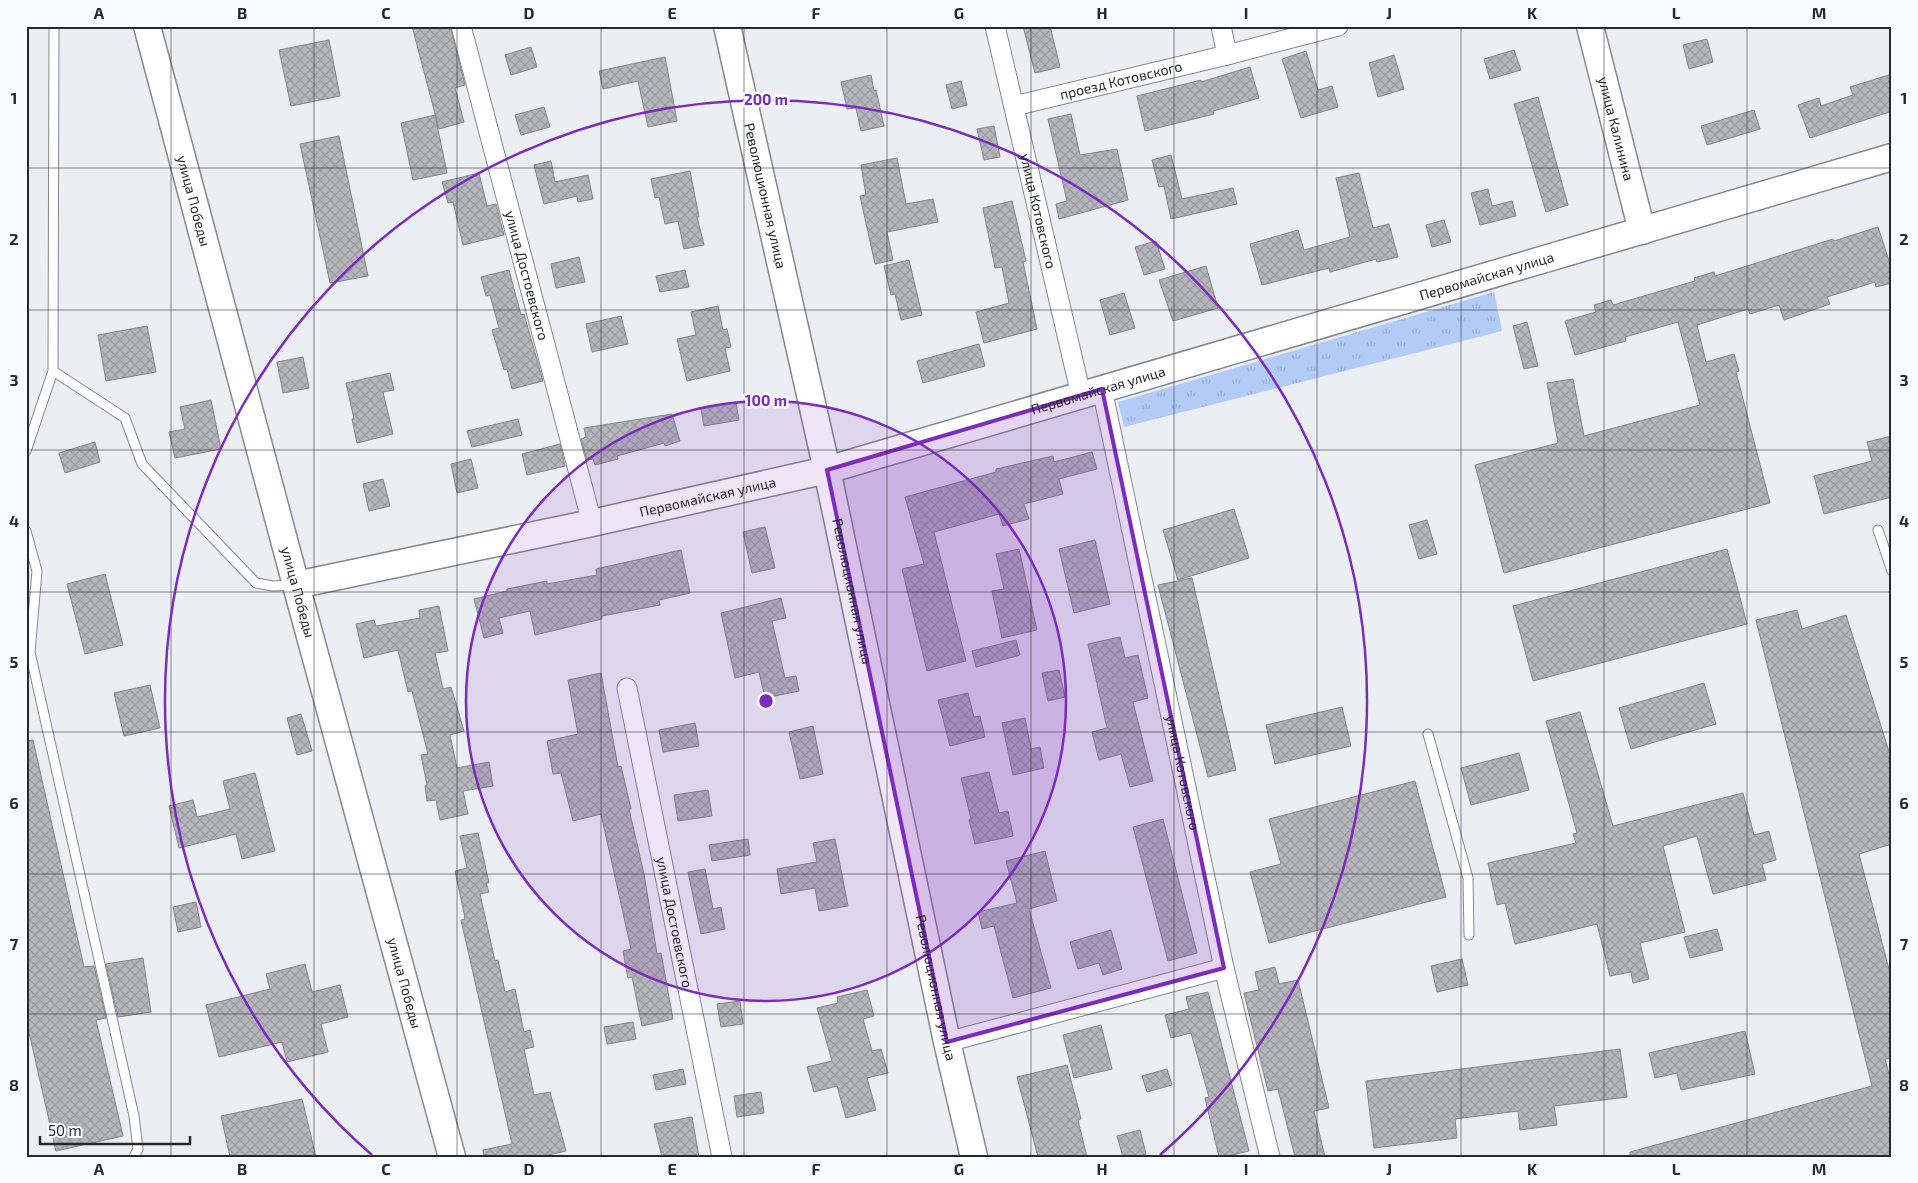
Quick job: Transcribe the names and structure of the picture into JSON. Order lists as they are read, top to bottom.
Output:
{
  "streets": {
    "street": [
      "проезд Котовского",
      "улица Калинина",
      "Революционная улица",
      "улица Победы",
      "улица Котовского",
      "улица Достоевского",
      "Первомайская улица"
    ]
  },
  "crossings": [
    ["проезд Котовского", "улица Котовского"],
    ["улица Калинина", "Первомайская улица"],
    ["Революционная улица", "Первомайская улица"],
    ["улица Победы", "Первомайская улица"],
    ["улица Котовского", "Первомайская улица"],
    ["улица Достоевского", "Первомайская улица"]
  ],
  "scale_bar": "50 m",
  "grid": {
    "columns": [
      "A",
      "B",
      "C",
      "D",
      "E",
      "F",
      "G",
      "H",
      "I",
      "J",
      "K",
      "L",
      "M"
    ],
    "rows": [
      "1",
      "2",
      "3",
      "4",
      "5",
      "6",
      "7",
      "8"
    ]
  },
  "rings": ["200 m", "100 m"]
}
